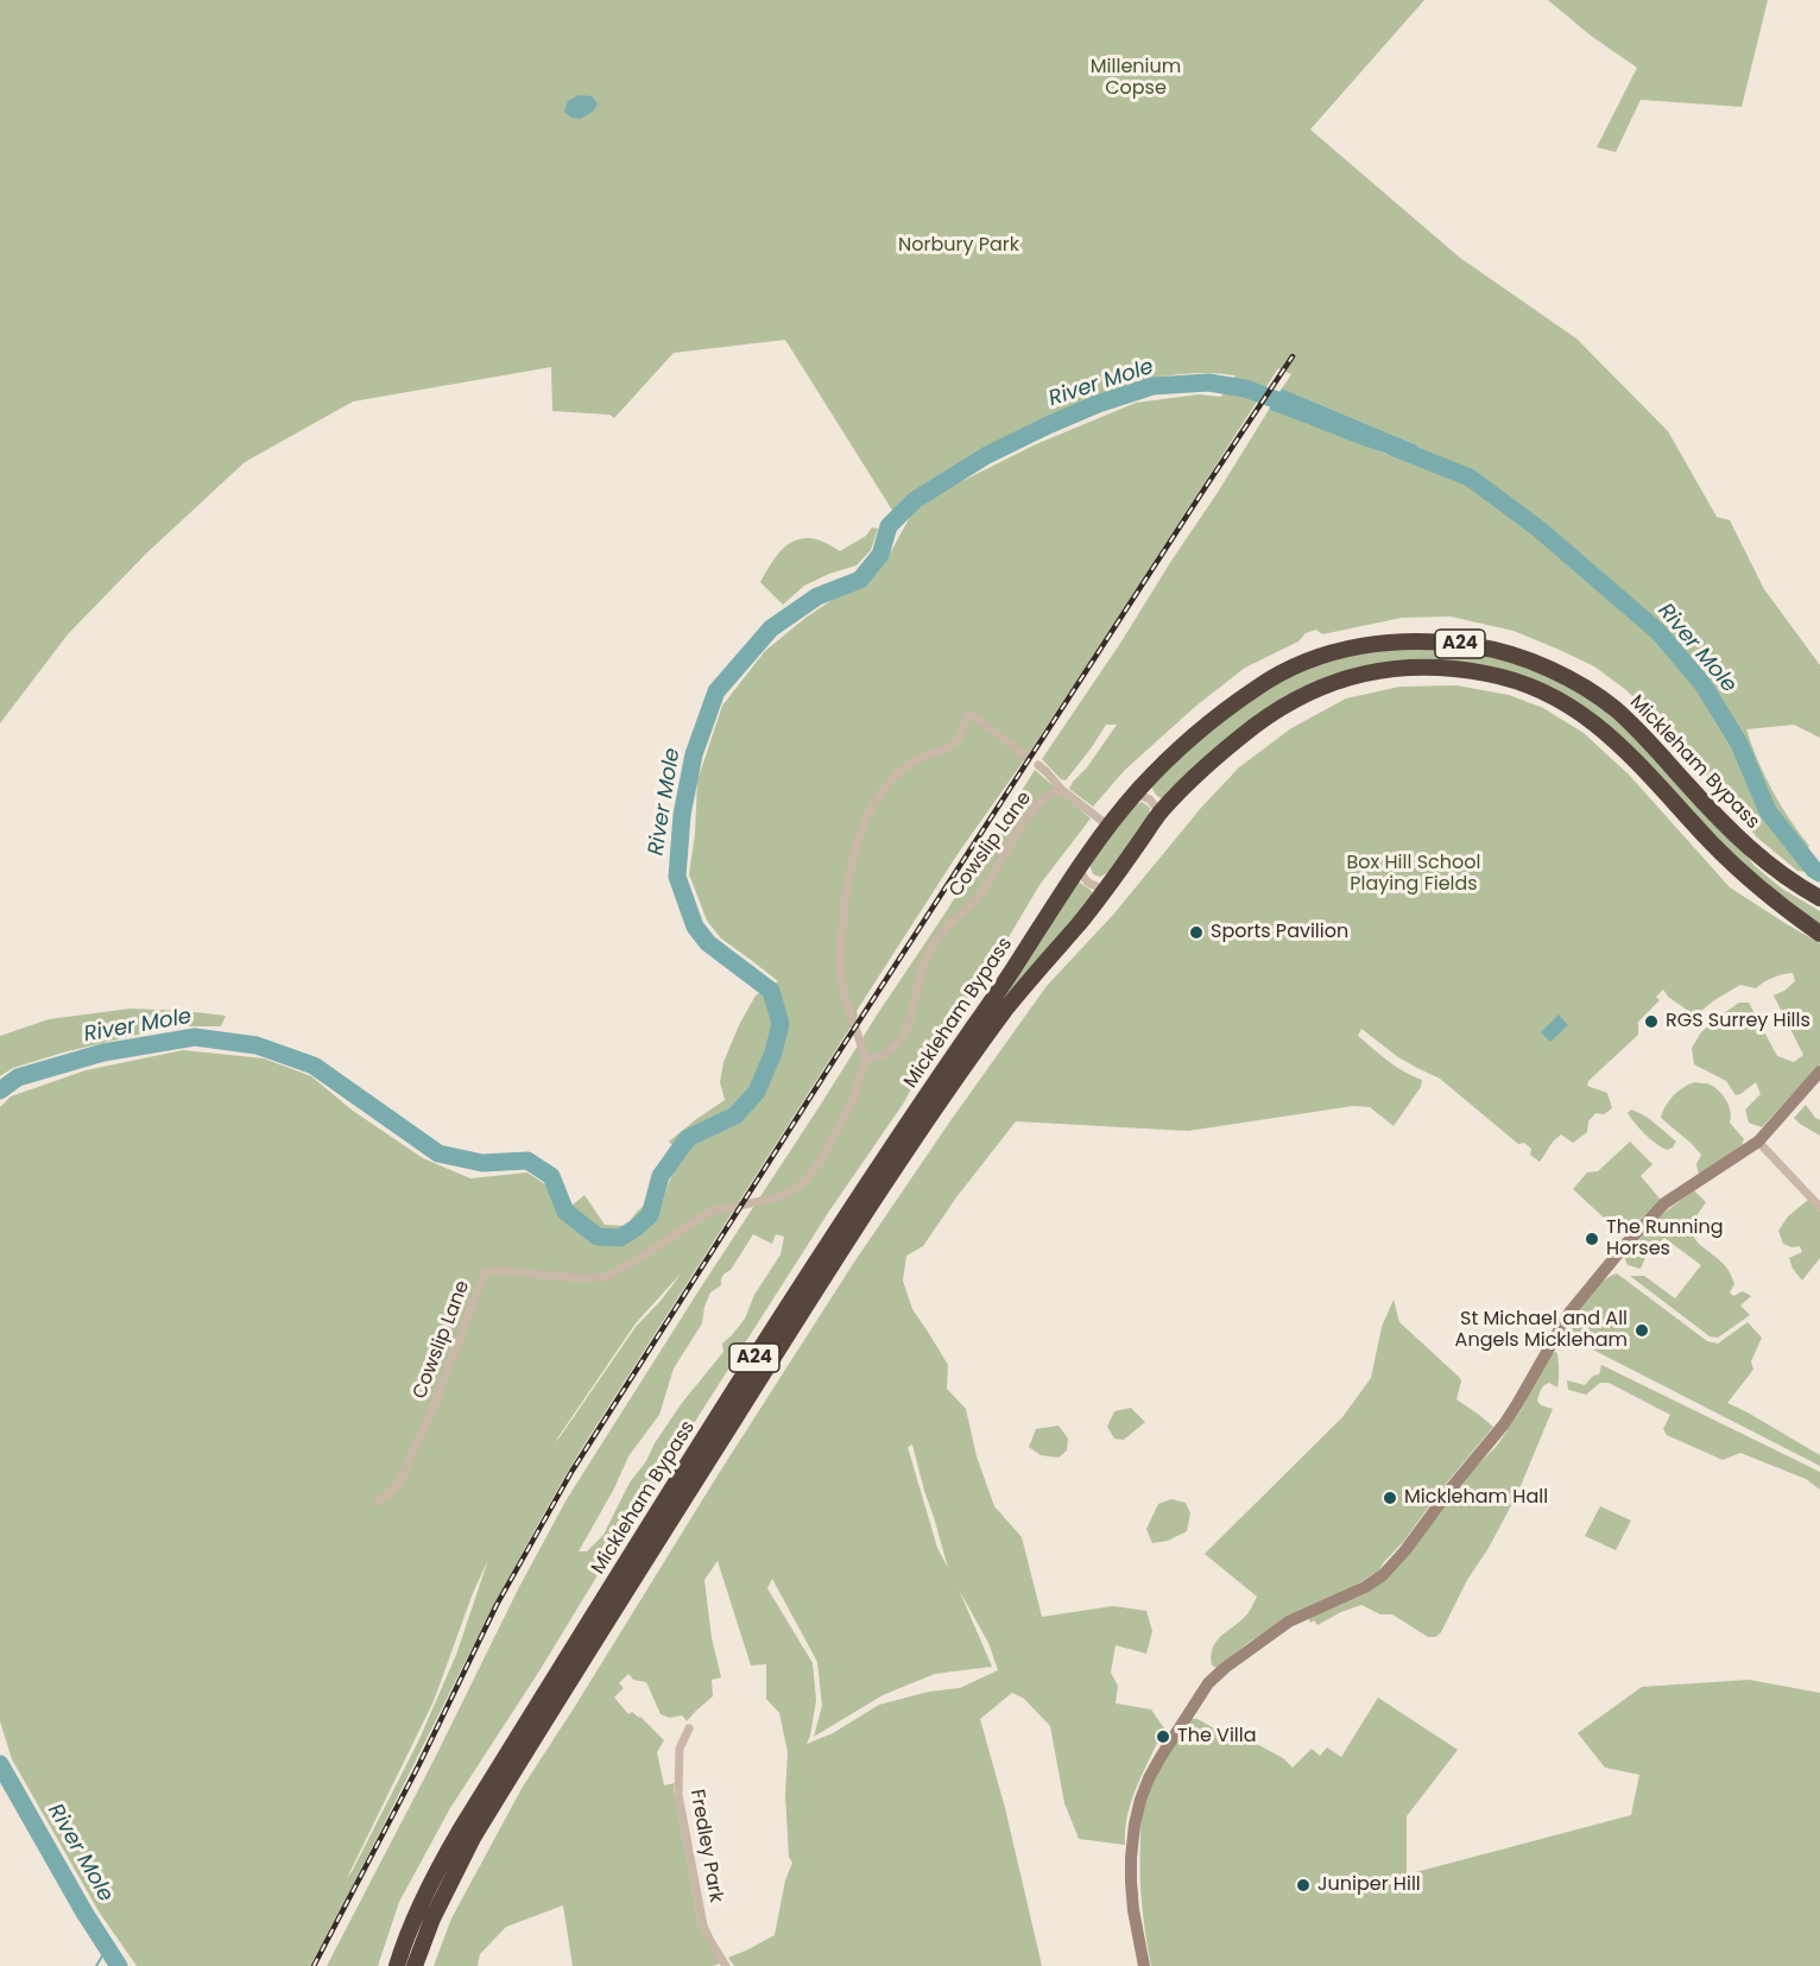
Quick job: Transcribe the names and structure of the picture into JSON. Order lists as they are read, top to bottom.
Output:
{
  "streets": {
    "highway": ["A24", "Mickleham Bypass"],
    "street": ["Cowslip Lane", "Fredley Park"]
  },
  "water": ["River Mole"],
  "parks": ["Millenium Copse", "Norbury Park", "Box Hill School Playing Fields"],
  "places": [
    "Sports Pavilion",
    "RGS Surrey Hills",
    "The Running Horses",
    "St Michael and All Angels Mickleham",
    "Mickleham Hall",
    "The Villa",
    "Juniper Hill"
  ]
}
